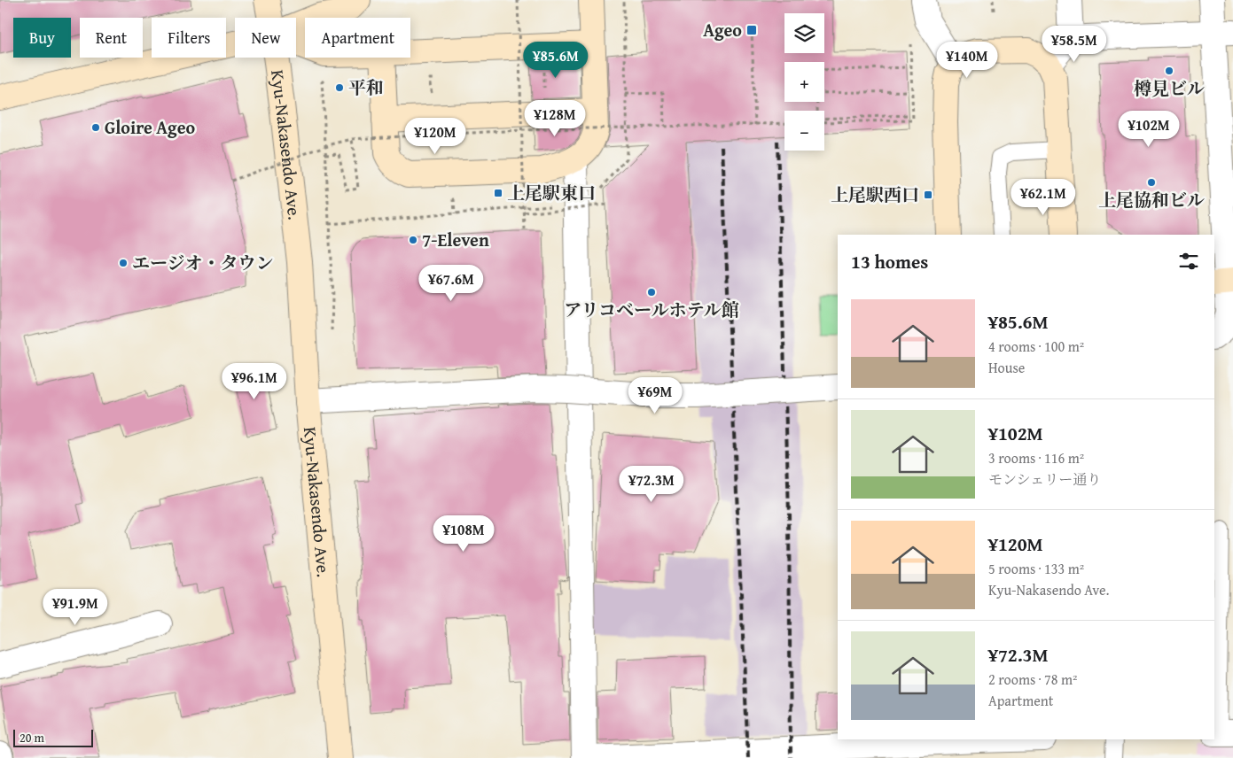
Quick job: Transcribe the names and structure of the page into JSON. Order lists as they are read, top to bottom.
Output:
{
  "streets": {
    "street": ["Kyu-Nakasendo Ave."]
  },
  "places": {
    "transit": ["Ageo", "上尾駅東口", "上尾駅西口"],
    "other": [
      "樽見ビル",
      "平和",
      "Gloire Ageo",
      "上尾協和ビル",
      "7-Eleven",
      "エージオ・タウン",
      "アリコベールホテル館"
    ]
  },
  "scale_bar": "20 m",
  "page": {
    "map_buttons": ["+", "−"],
    "chip": [
      "Buy",
      "Rent",
      "Filters",
      "New",
      "Apartment"
    ],
    "price": [
      "¥58.5M",
      "¥85.6M",
      "¥140M",
      "¥128M",
      "¥102M",
      "¥120M",
      "¥62.1M",
      "¥67.6M",
      "¥96.1M",
      "¥69M",
      "¥72.3M",
      "¥108M",
      "¥91.9M"
    ],
    "heading": "13 homes",
    "list": [
      {
        "name": "¥85.6M",
        "note": "4 rooms · 100 m² · House"
      },
      {
        "name": "¥102M",
        "note": "3 rooms · 116 m² · モンシェリー通り"
      },
      {
        "name": "¥120M",
        "note": "5 rooms · 133 m² · Kyu-Nakasendo Ave."
      },
      {
        "name": "¥72.3M",
        "note": "2 rooms · 78 m² · Apartment"
      }
    ],
    "scale": "20 m"
  }
}
